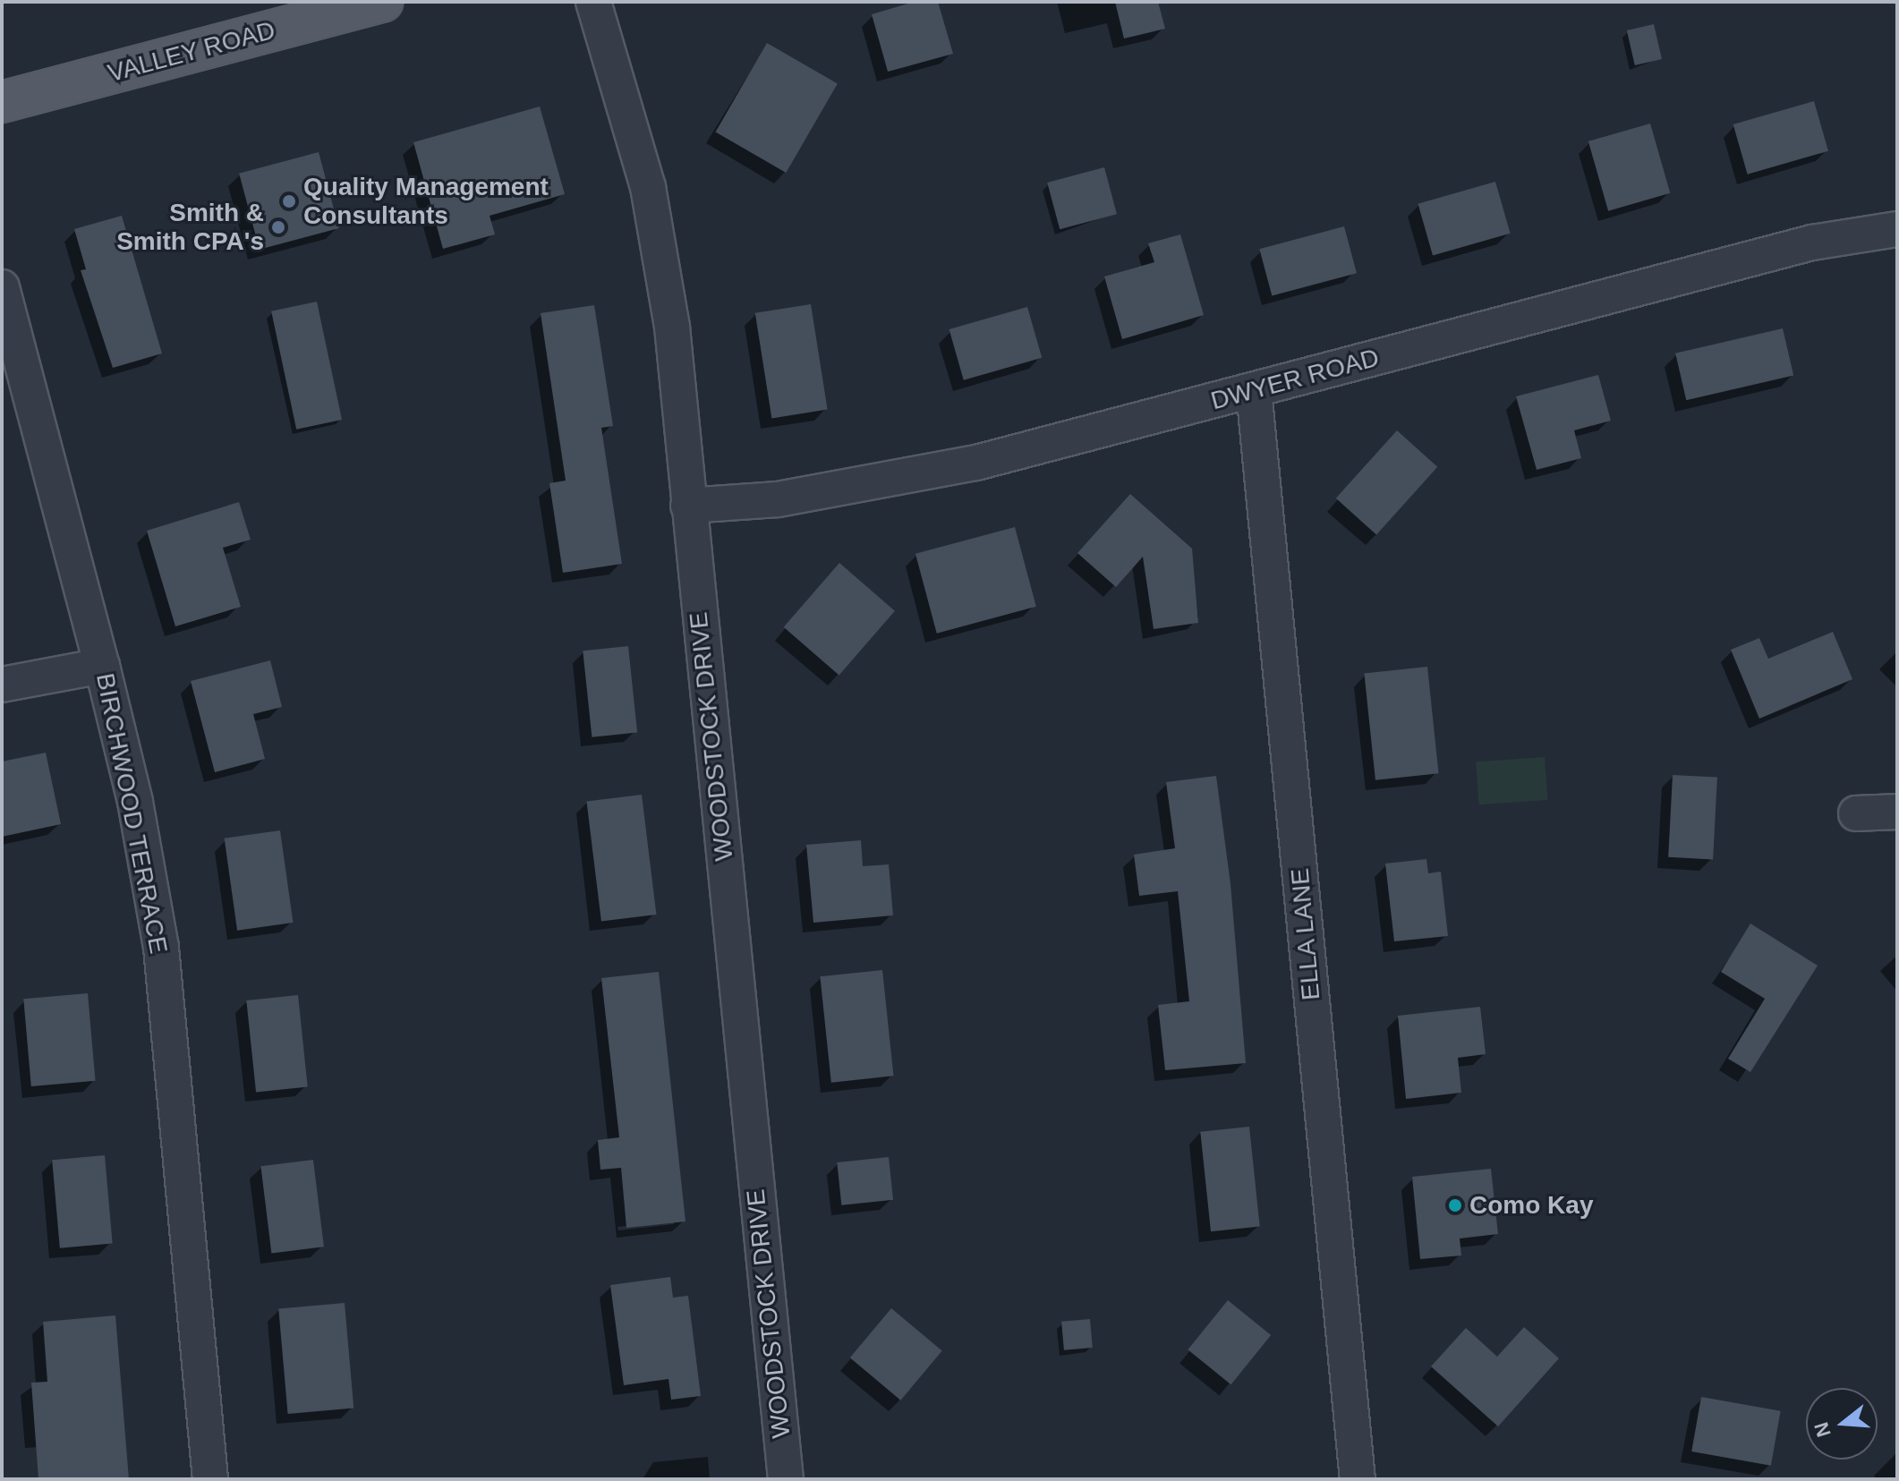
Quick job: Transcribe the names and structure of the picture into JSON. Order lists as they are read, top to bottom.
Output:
{
  "streets": {
    "main road": ["VALLEY ROAD"],
    "street": [
      "DWYER ROAD",
      "WOODSTOCK DRIVE",
      "BIRCHWOOD TERRACE",
      "ELLA LANE"
    ]
  },
  "crossings": [
    ["DWYER ROAD", "WOODSTOCK DRIVE"],
    ["DWYER ROAD", "ELLA LANE"]
  ],
  "places": ["Quality Management Consultants", "Smith & Smith CPA's", "Como Kay"],
  "north": "left"
}
